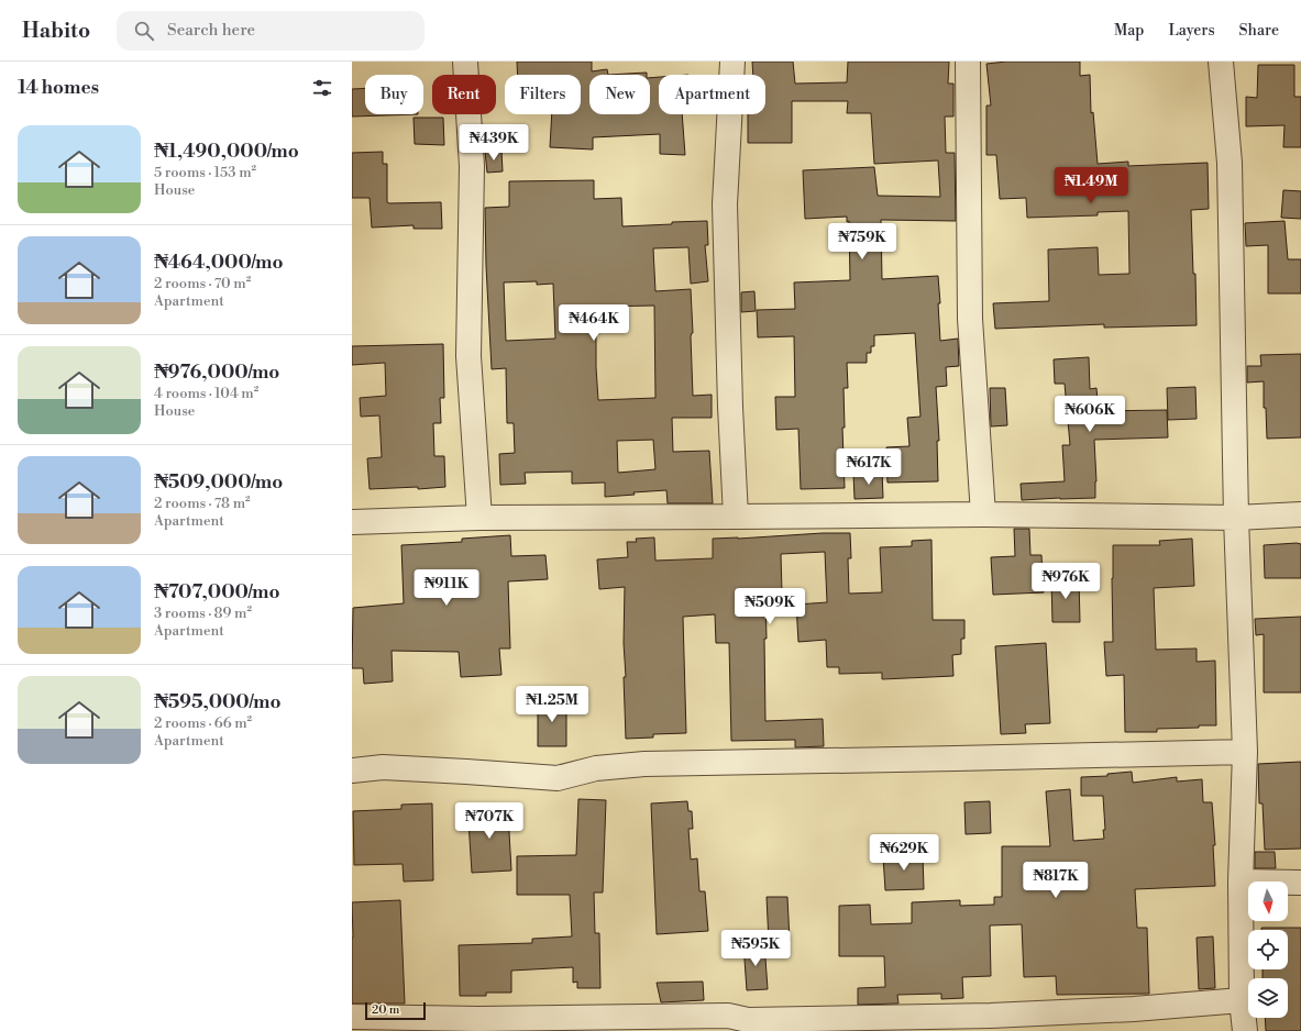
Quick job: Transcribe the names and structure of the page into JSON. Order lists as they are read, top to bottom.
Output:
{
  "scale_bar": "20 m",
  "north": "bottom",
  "page": {
    "header": "Habito",
    "search": "Search here",
    "nav": ["Map", "Layers", "Share"],
    "heading": "14 homes",
    "chip": [
      "Buy",
      "Rent",
      "Filters",
      "New",
      "Apartment"
    ],
    "list": [
      {
        "name": "₦1,490,000/mo",
        "note": "5 rooms · 153 m² · House"
      },
      {
        "name": "₦464,000/mo",
        "note": "2 rooms · 70 m² · Apartment"
      },
      {
        "name": "₦976,000/mo",
        "note": "4 rooms · 104 m² · House"
      },
      {
        "name": "₦509,000/mo",
        "note": "2 rooms · 78 m² · Apartment"
      },
      {
        "name": "₦707,000/mo",
        "note": "3 rooms · 89 m² · Apartment"
      },
      {
        "name": "₦595,000/mo",
        "note": "2 rooms · 66 m² · Apartment"
      }
    ],
    "price": [
      "₦439K",
      "₦1.49M",
      "₦759K",
      "₦464K",
      "₦606K",
      "₦617K",
      "₦976K",
      "₦911K",
      "₦509K",
      "₦1.25M",
      "₦707K",
      "₦629K",
      "₦817K",
      "₦595K"
    ],
    "scale": "20 m"
  }
}
